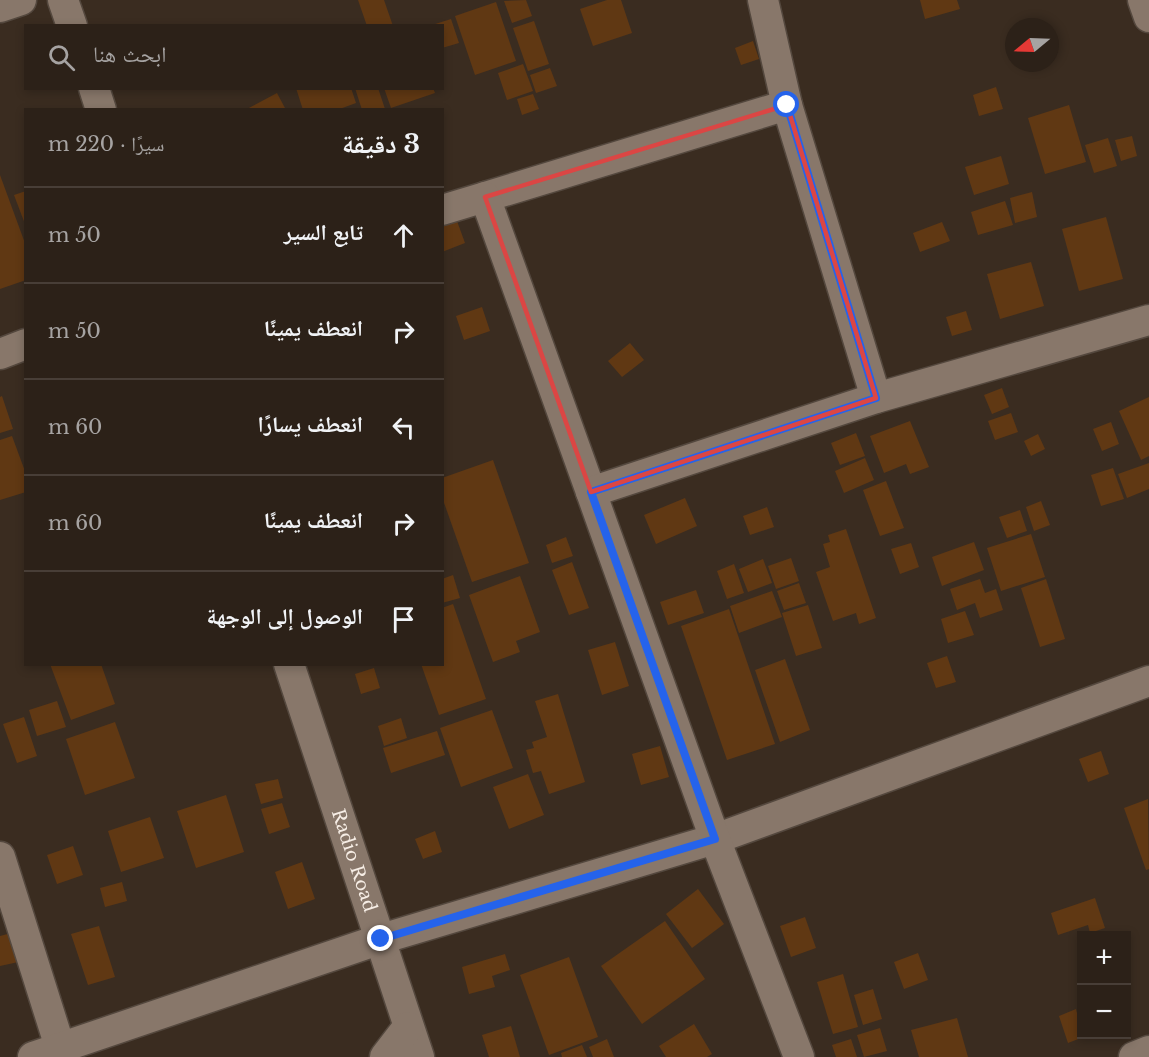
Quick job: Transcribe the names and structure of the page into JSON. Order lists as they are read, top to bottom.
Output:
{
  "streets": {
    "street": ["Radio Road"]
  },
  "north": "left",
  "page": {
    "search": "ابحث هنا",
    "heading": ["3 دقيقة", "سيرًا · 220 m"],
    "list": [
      ["تابع السير", "50 m"],
      ["انعطف يمينًا", "50 m"],
      ["انعطف يسارًا", "60 m"],
      ["انعطف يمينًا", "60 m"],
      "الوصول إلى الوجهة"
    ],
    "map_buttons": ["+", "−"]
  }
}
